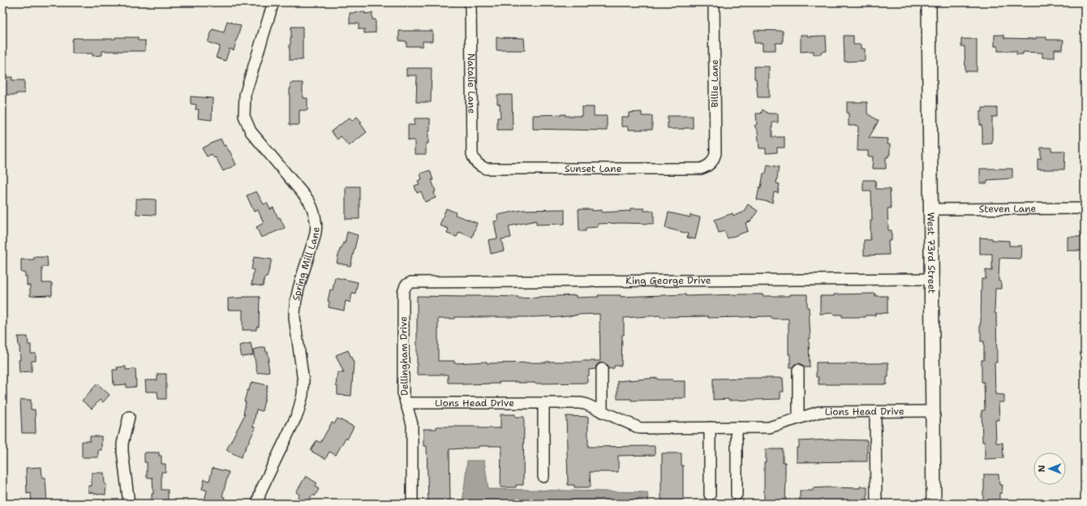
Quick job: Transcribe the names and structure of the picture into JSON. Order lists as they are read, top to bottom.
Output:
{
  "streets": {
    "main road": ["West 73rd Street"],
    "street": [
      "Natalie Lane",
      "Billie Lane",
      "Sunset Lane",
      "Steven Lane",
      "Spring Mill Lane",
      "King George Drive",
      "Dellingham Drive",
      "Lions Head Drive"
    ]
  },
  "crossings": [
    ["Natalie Lane", "Sunset Lane"],
    ["Billie Lane", "Sunset Lane"],
    ["Steven Lane", "West 73rd Street"],
    ["West 73rd Street", "King George Drive"],
    ["West 73rd Street", "Lions Head Drive"],
    ["King George Drive", "Dellingham Drive"],
    ["Dellingham Drive", "Lions Head Drive"]
  ],
  "north": "left"
}
